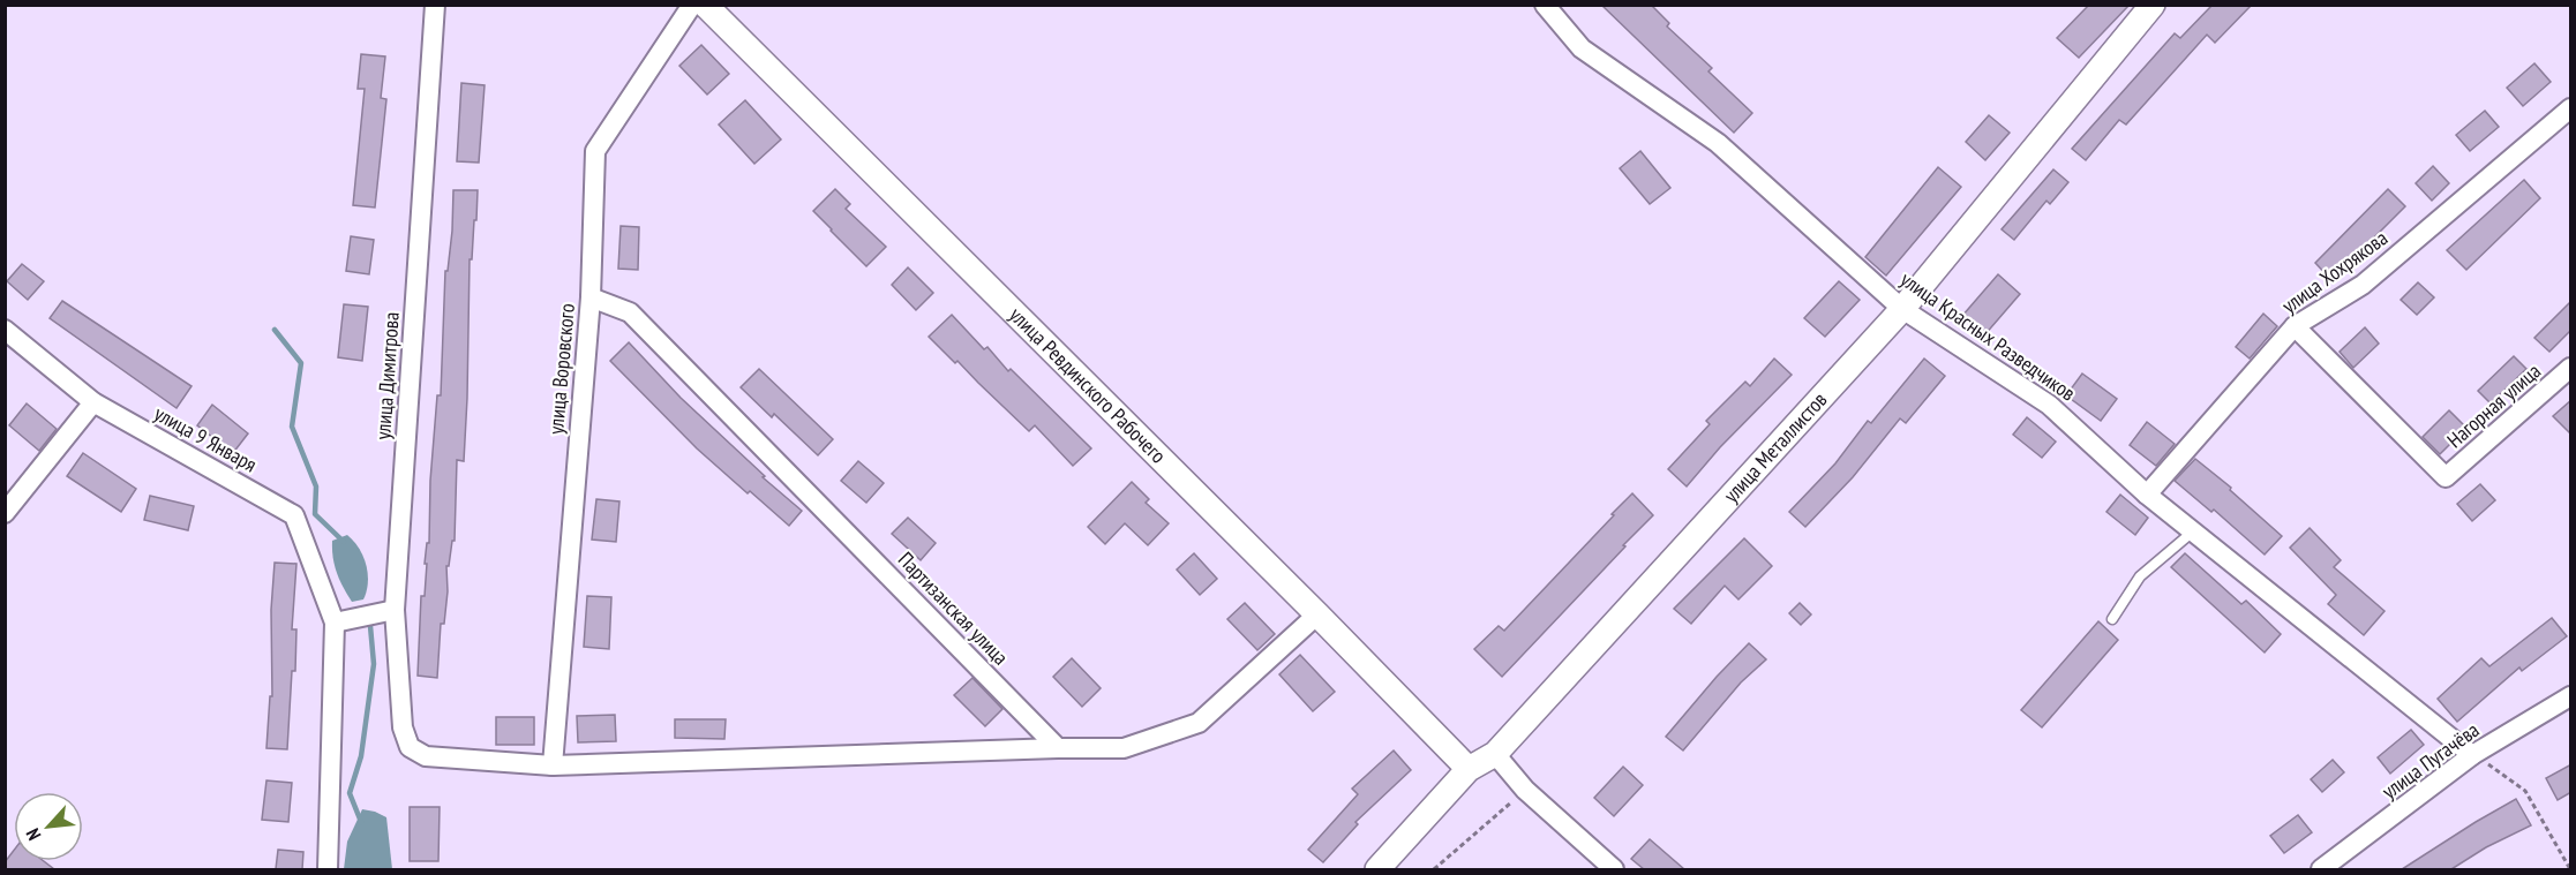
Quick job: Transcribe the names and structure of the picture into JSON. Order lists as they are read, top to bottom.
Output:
{
  "streets": {
    "street": [
      "улица Хохрякова",
      "улица Красных Разведчиков",
      "улица Воровского",
      "улица Димитрова",
      "улица Ревдинского Рабочего",
      "Нагорная улица",
      "улица 9 Января",
      "улица Металлистов",
      "Партизанская улица",
      "улица Пугачёва"
    ]
  },
  "crossings": [
    ["улица Хохрякова", "улица Красных Разведчиков"],
    ["улица Хохрякова", "Нагорная улица"],
    ["улица Красных Разведчиков", "улица Металлистов"],
    ["улица Красных Разведчиков", "улица Пугачёва"],
    ["улица Воровского", "улица Димитрова"],
    ["улица Воровского", "Партизанская улица"],
    ["улица Ревдинского Рабочего", "улица Металлистов"]
  ],
  "north": "bottom left"
}
